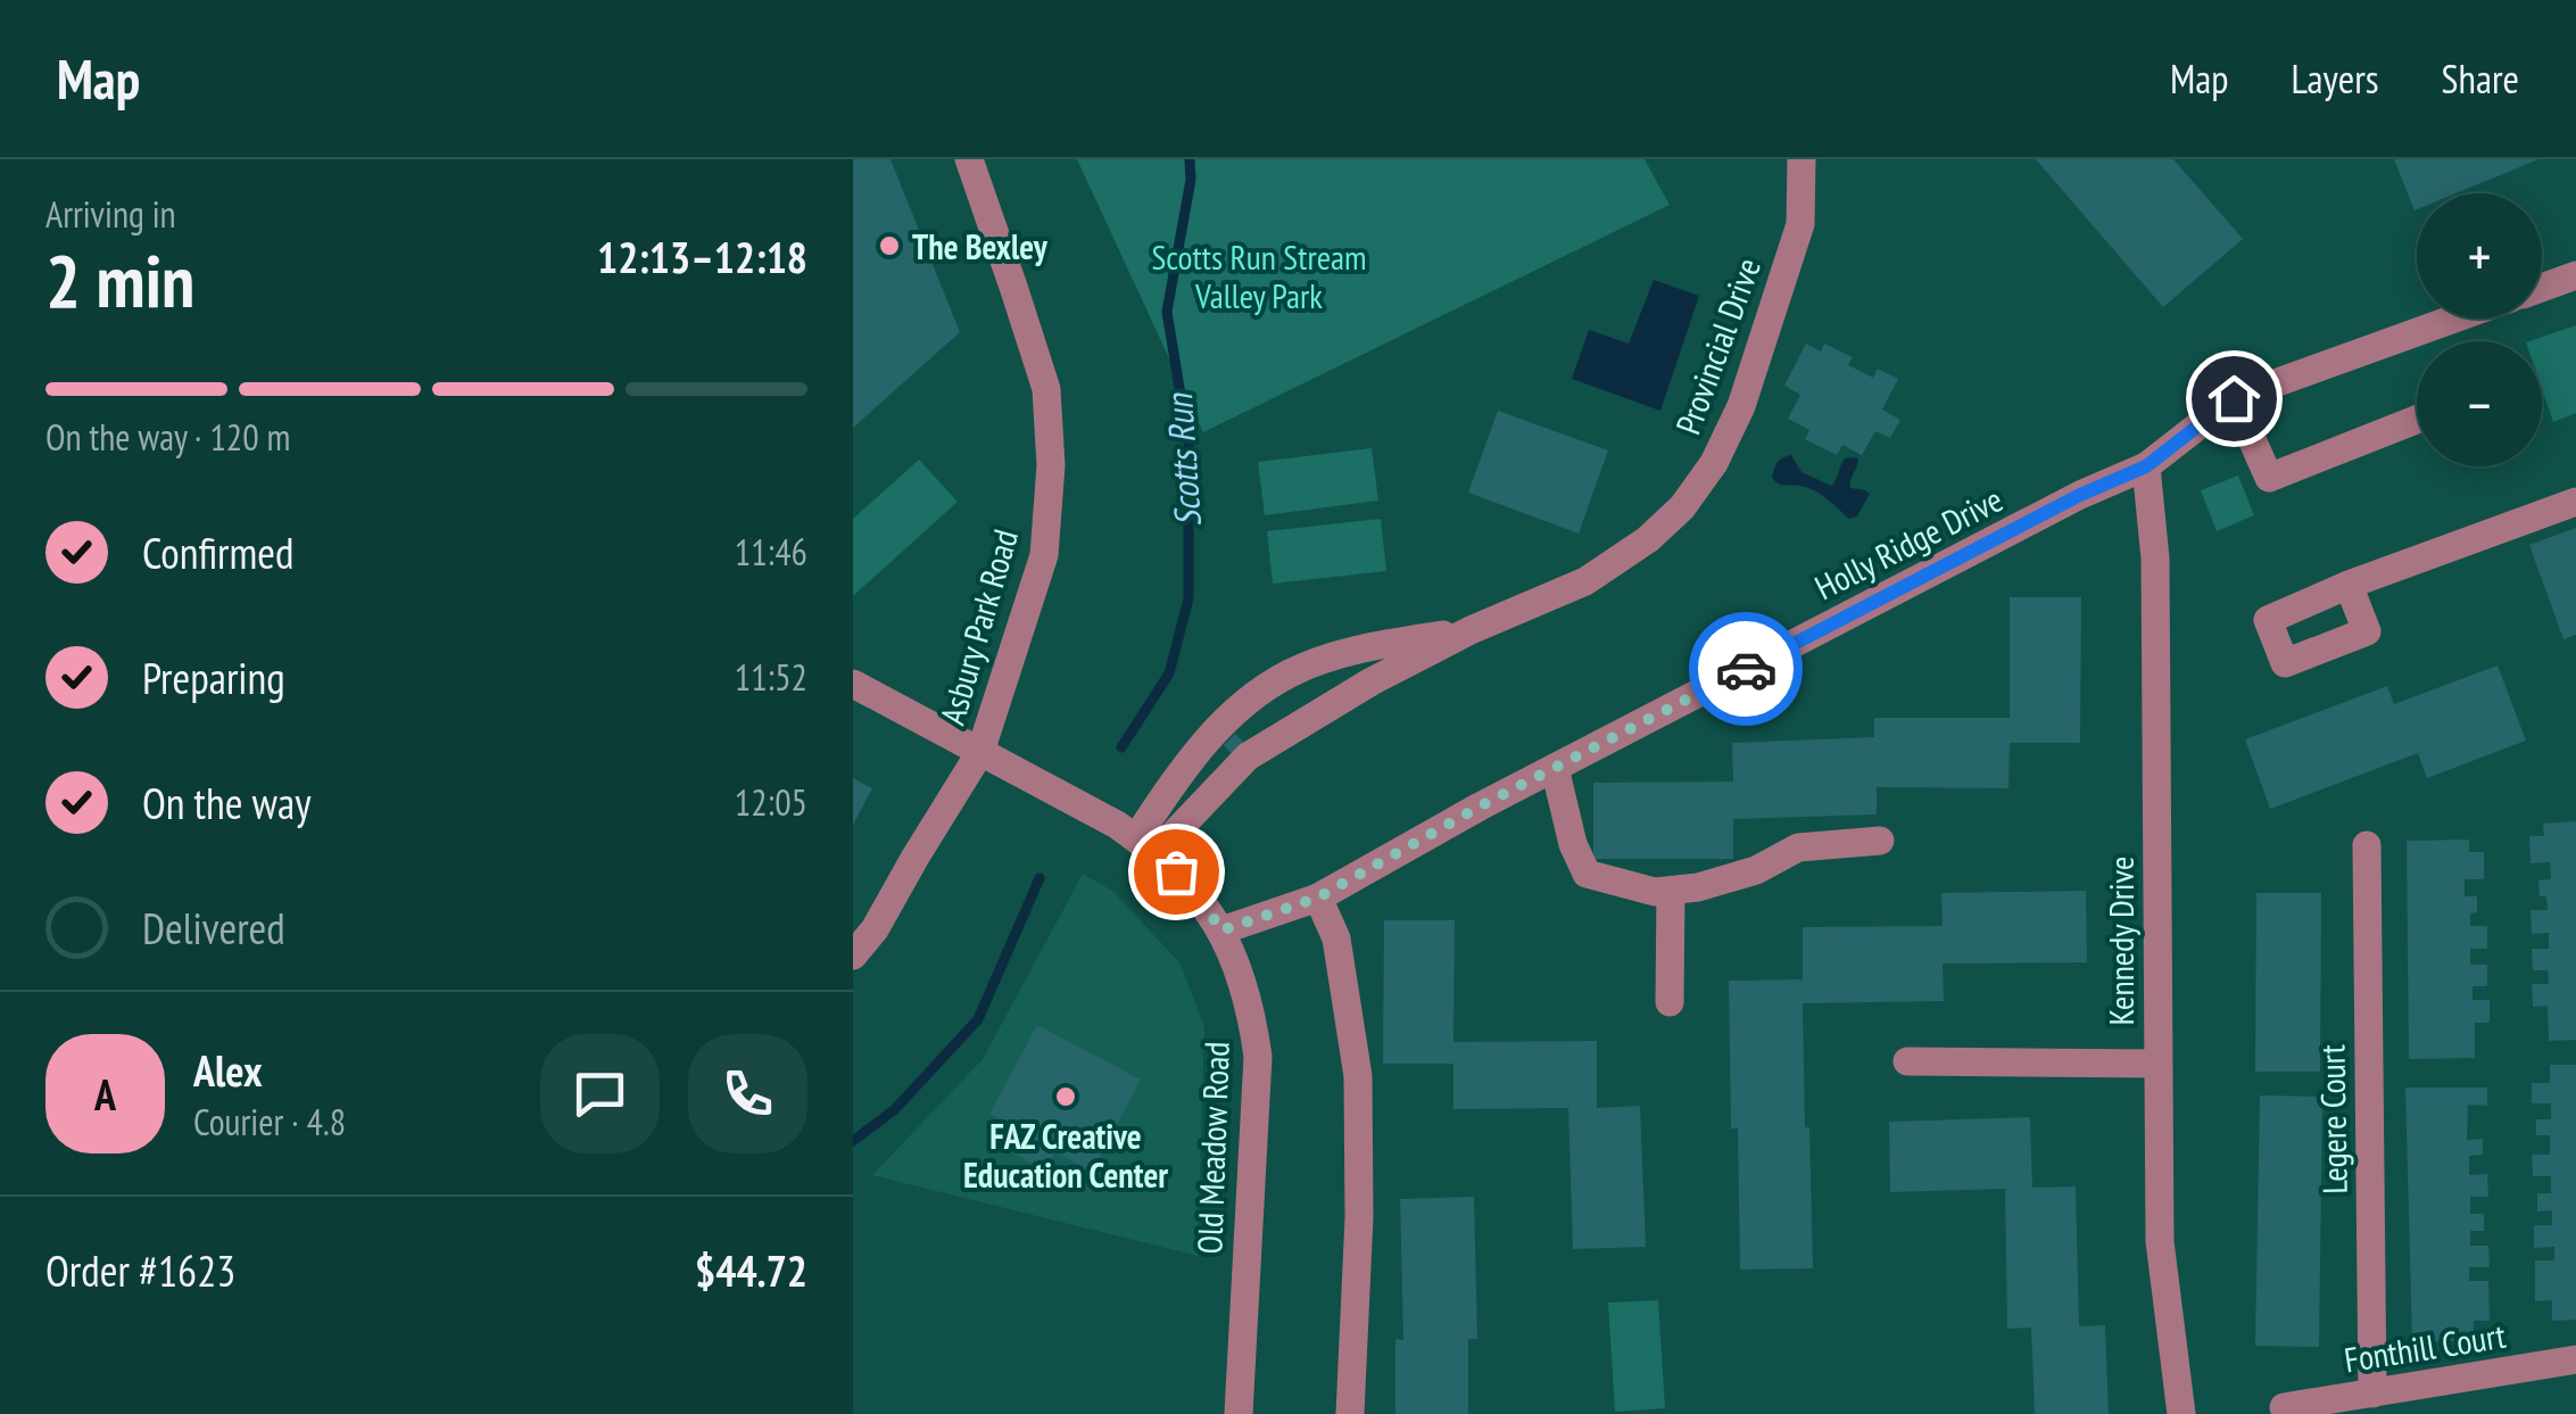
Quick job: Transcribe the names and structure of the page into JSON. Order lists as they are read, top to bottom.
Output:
{
  "streets": {
    "street": [
      "Provincial Drive",
      "Holly Ridge Drive",
      "Asbury Park Road",
      "Kennedy Drive",
      "Legere Court",
      "Old Meadow Road",
      "Fonthill Court"
    ]
  },
  "crossings": [
    ["Provincial Drive", "Old Meadow Road"],
    ["Holly Ridge Drive", "Kennedy Drive"],
    ["Holly Ridge Drive", "Old Meadow Road"],
    ["Asbury Park Road", "Old Meadow Road"],
    ["Legere Court", "Fonthill Court"]
  ],
  "water": ["Scotts Run"],
  "parks": ["Scotts Run Stream Valley Park"],
  "places": ["The Bexley", "FAZ Creative Education Center"],
  "page": {
    "header": "Map",
    "nav": ["Map", "Layers", "Share"],
    "heading": ["2 min", "Arriving in", "12:13–12:18"],
    "panel": [
      "Alex",
      "Courier · 4.8",
      "Order #1623",
      "$44.72"
    ],
    "map_buttons": ["+", "−"],
    "bar": "On the way · 120 m",
    "list": [
      ["Confirmed", "11:46"],
      ["Preparing", "11:52"],
      ["On the way", "12:05"],
      "Delivered"
    ],
    "round": "A"
  }
}
